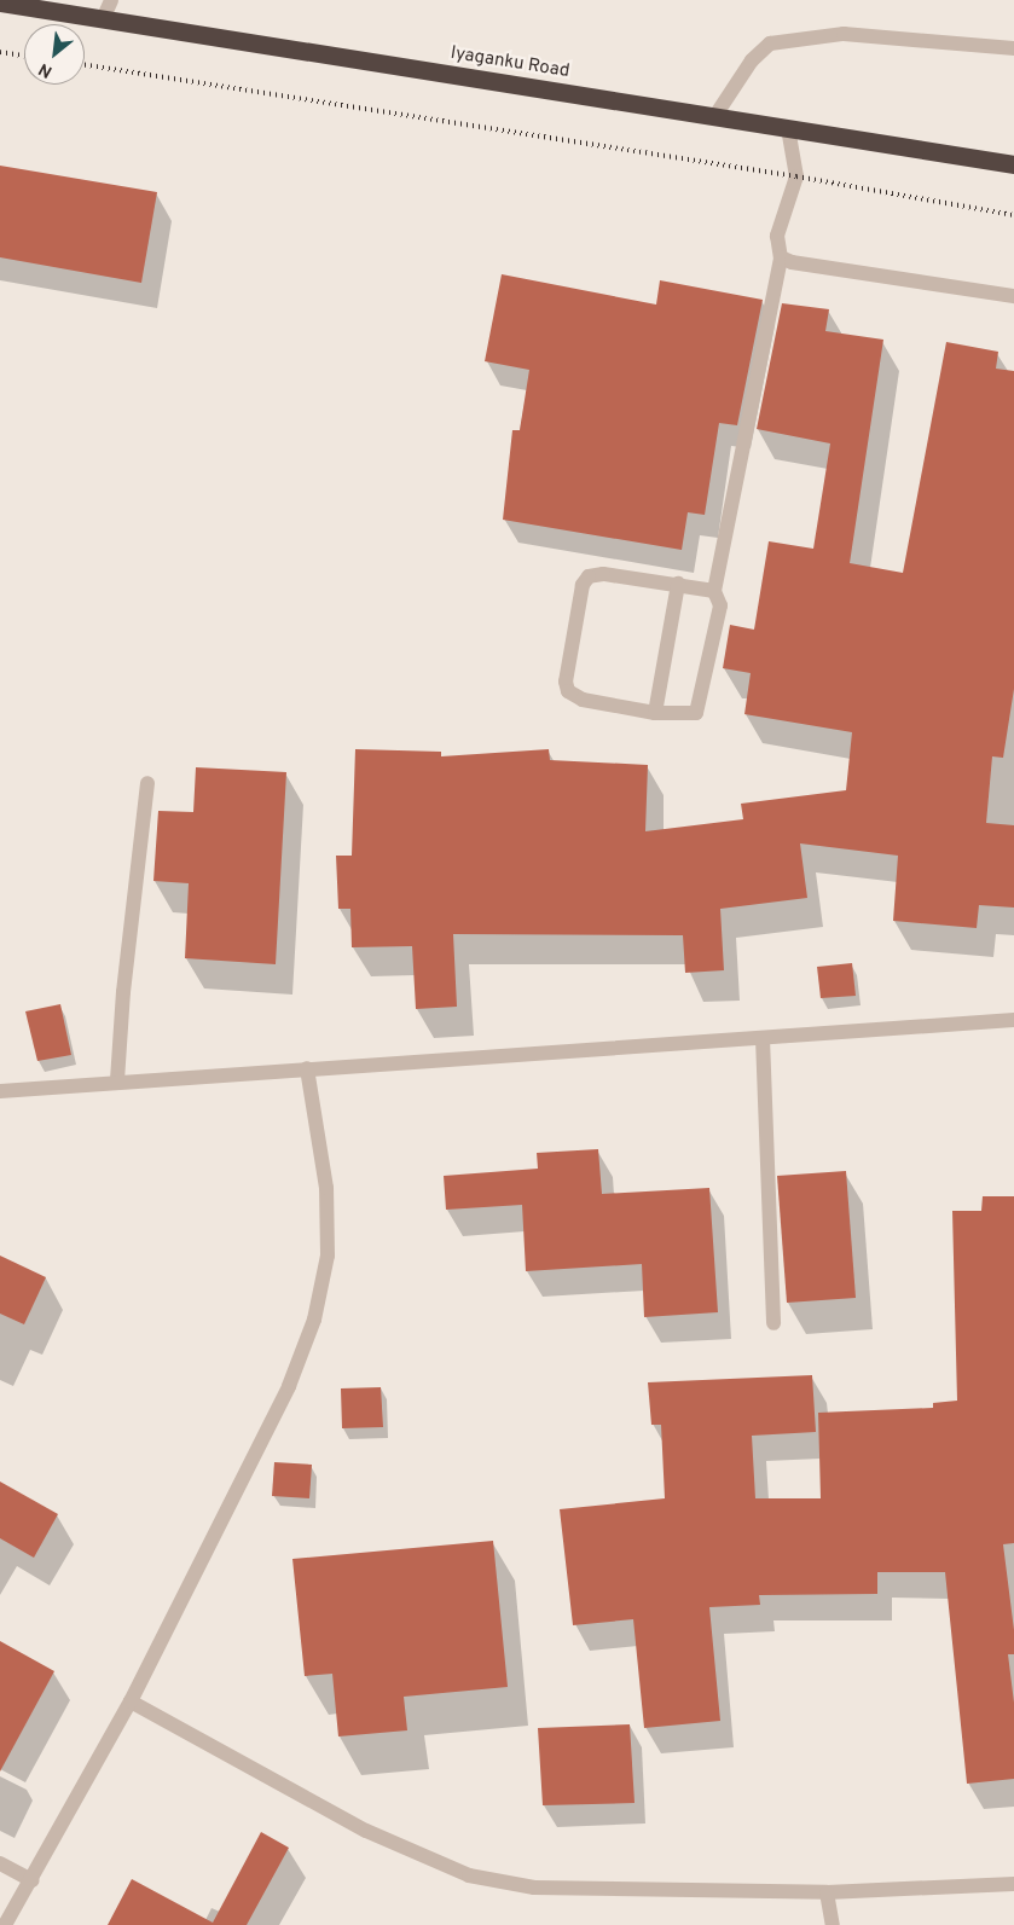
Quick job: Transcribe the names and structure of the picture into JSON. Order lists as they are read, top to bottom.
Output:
{
  "streets": {
    "highway": ["Iyaganku Road"]
  },
  "north": "bottom left"
}
